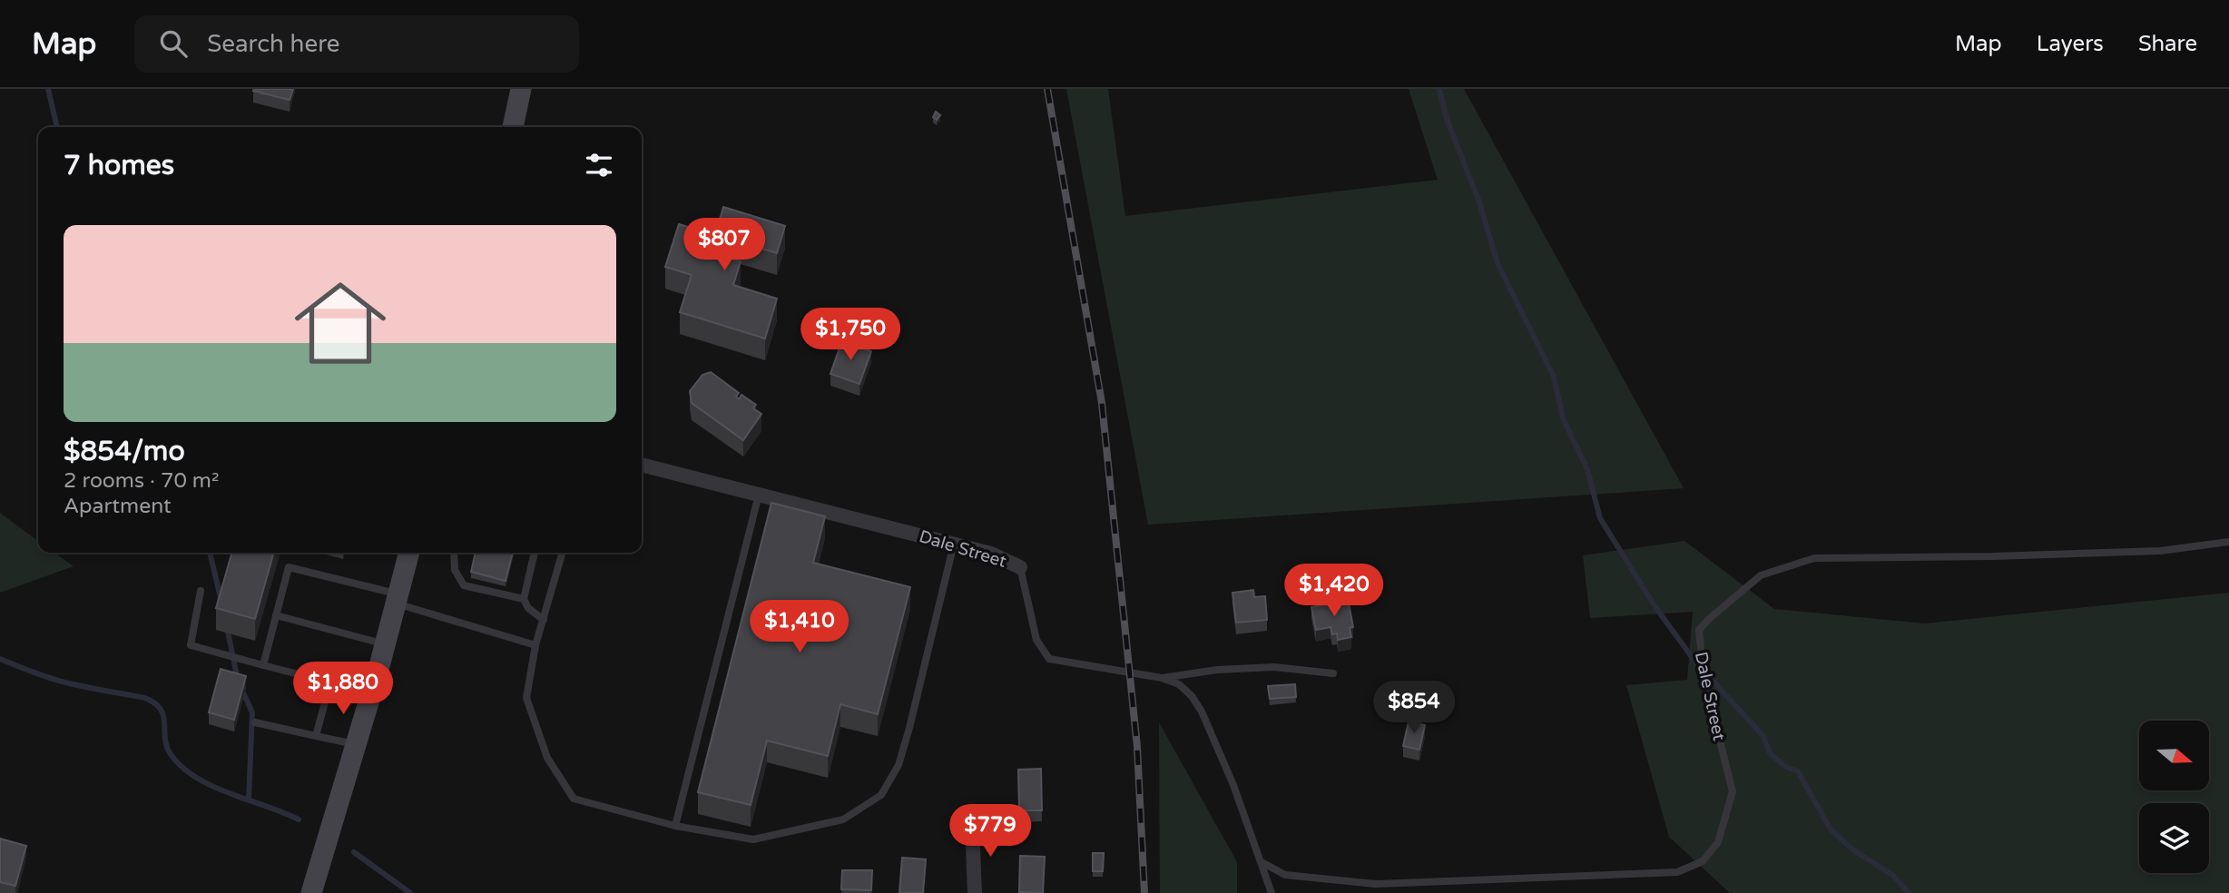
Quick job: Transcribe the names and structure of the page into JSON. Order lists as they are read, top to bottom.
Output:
{
  "streets": {
    "street": ["Dale Street"]
  },
  "north": "right",
  "page": {
    "header": "Map",
    "search": "Search here",
    "nav": ["Map", "Layers", "Share"],
    "heading": "7 homes",
    "list": [
      {
        "name": "$854/mo",
        "note": "2 rooms · 70 m² · Apartment"
      }
    ],
    "price": [
      "$807",
      "$1,750",
      "$1,420",
      "$1,410",
      "$1,880",
      "$854",
      "$779"
    ]
  }
}
